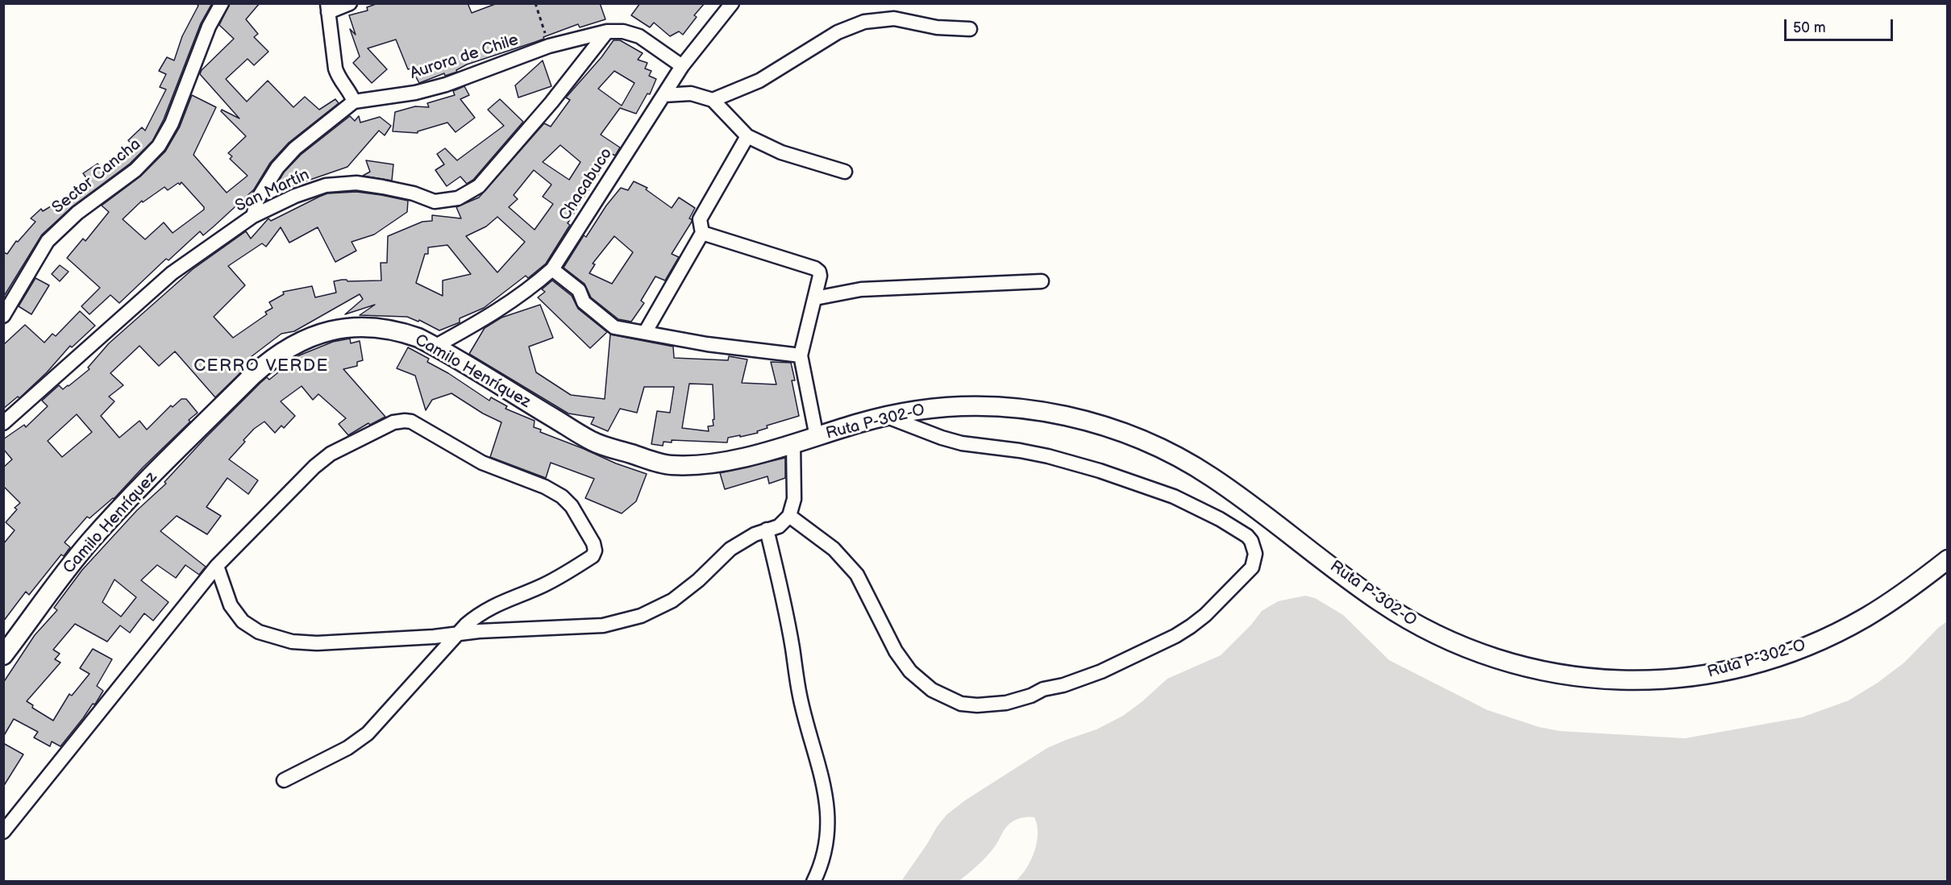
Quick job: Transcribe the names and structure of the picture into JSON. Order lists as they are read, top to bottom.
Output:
{
  "streets": {
    "street": [
      "Aurora de Chile",
      "Sector Cancha",
      "Chacabuco",
      "San Martín",
      "Camilo Henríquez",
      "Ruta P-302-O"
    ]
  },
  "crossings": [
    ["Aurora de Chile", "Chacabuco"],
    ["Aurora de Chile", "San Martín"],
    ["Chacabuco", "Camilo Henríquez"],
    ["Camilo Henríquez", "Ruta P-302-O"]
  ],
  "districts": ["CERRO VERDE"],
  "scale_bar": "50 m"
}
